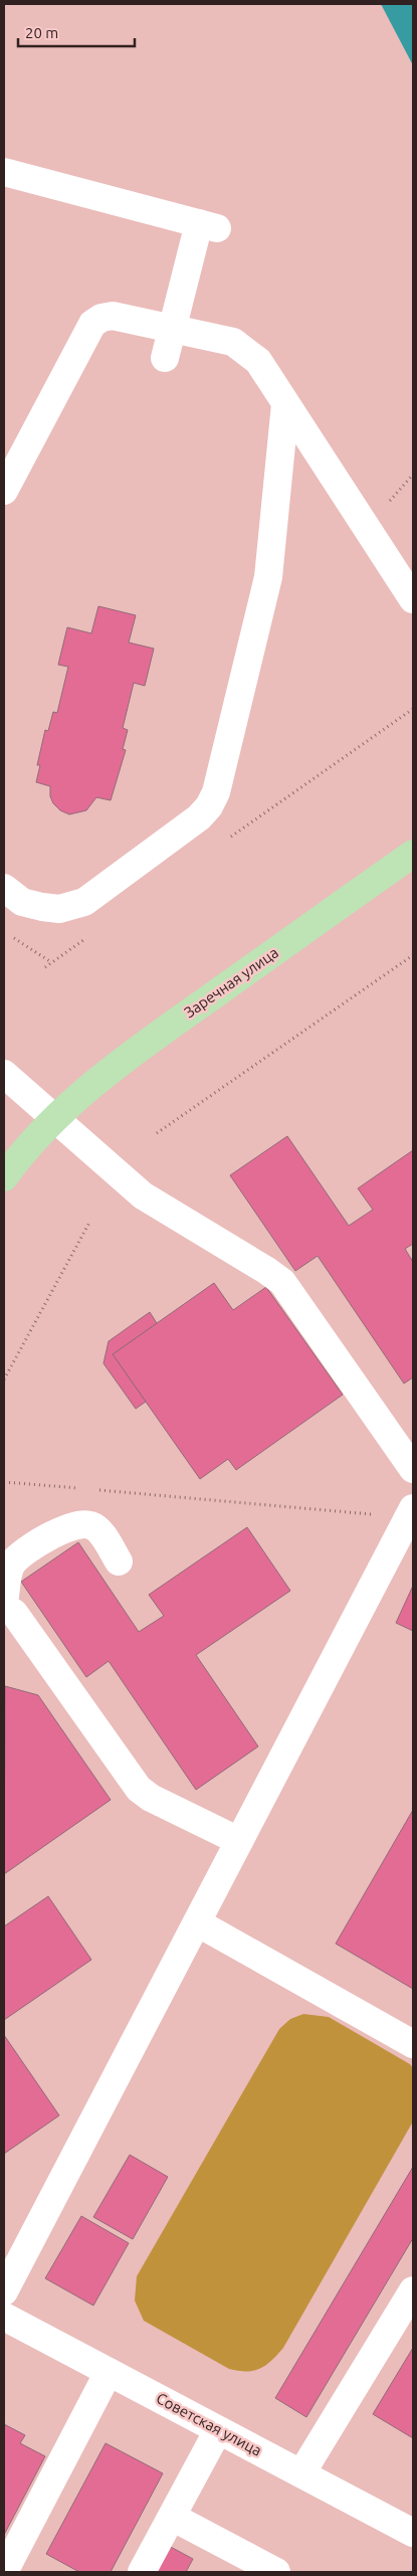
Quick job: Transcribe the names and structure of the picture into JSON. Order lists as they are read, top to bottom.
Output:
{
  "streets": {
    "main road": ["Заречная улица"],
    "street": ["Советская улица"]
  },
  "scale_bar": "20 m"
}
